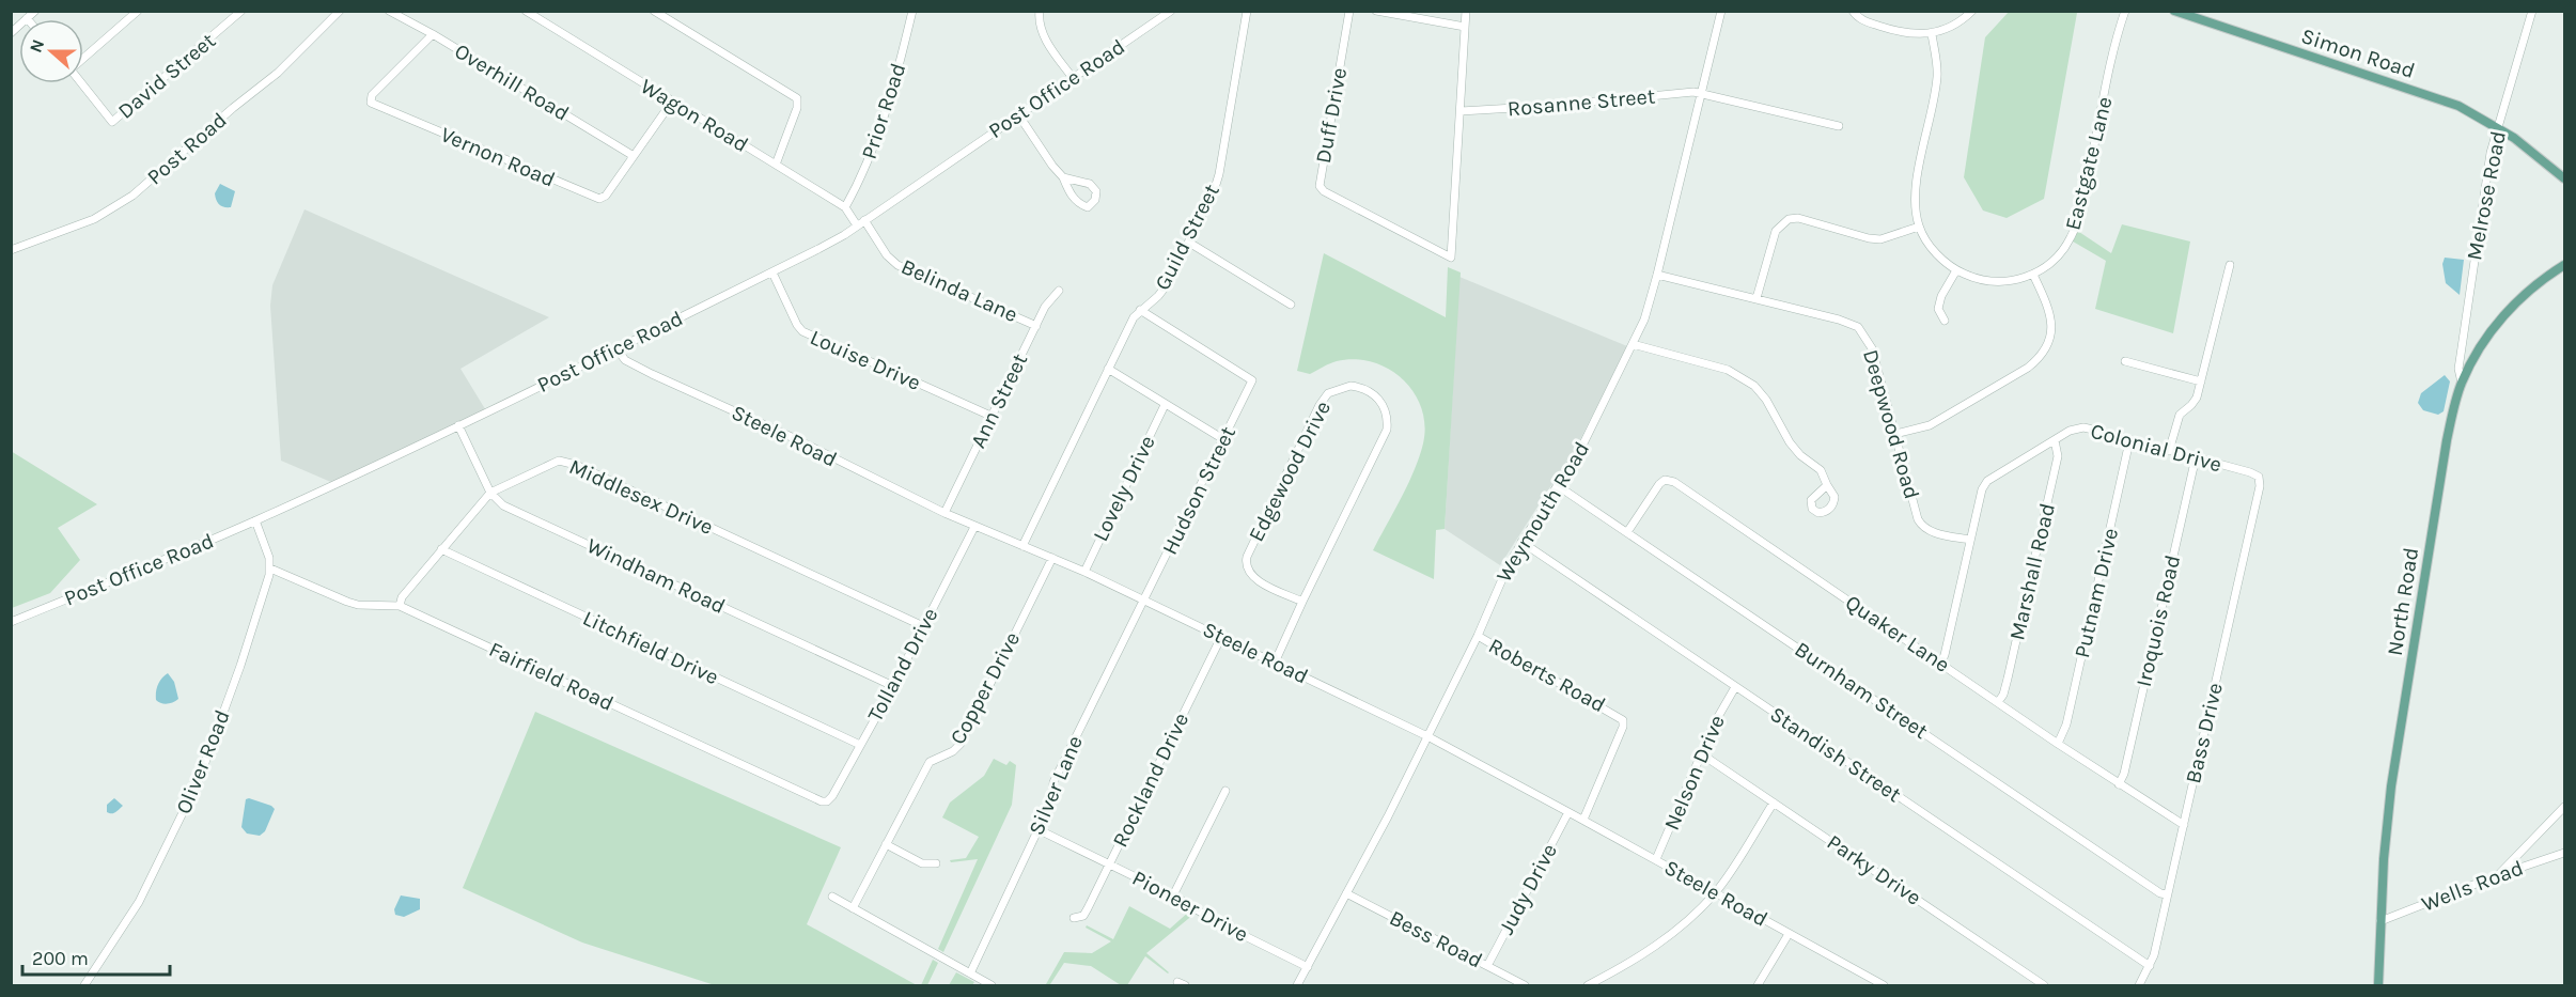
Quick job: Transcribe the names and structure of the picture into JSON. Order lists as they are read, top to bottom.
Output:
{
  "streets": {
    "main road": ["Simon Road", "North Road"],
    "street": [
      "David Street",
      "Overhill Road",
      "Post Office Road",
      "Rosanne Street",
      "Prior Road",
      "Wagon Road",
      "Duff Drive",
      "Post Road",
      "Vernon Road",
      "Eastgate Lane",
      "Melrose Road",
      "Guild Street",
      "Belinda Lane",
      "Louise Drive",
      "Ann Street",
      "Deepwood Road",
      "Steele Road",
      "Colonial Drive",
      "Edgewood Drive",
      "Lovely Drive",
      "Hudson Street",
      "Middlesex Drive",
      "Weymouth Road",
      "Marshall Road",
      "Windham Road",
      "Putnam Drive",
      "Iroquois Road",
      "Quaker Lane",
      "Litchfield Drive",
      "Tolland Drive",
      "Roberts Road",
      "Fairfield Road",
      "Copper Drive",
      "Burnham Street",
      "Bass Drive",
      "Standish Street",
      "Oliver Road",
      "Nelson Drive",
      "Rockland Drive",
      "Silver Lane",
      "Parky Drive",
      "Wells Road",
      "Judy Drive",
      "Pioneer Drive",
      "Bess Road"
    ]
  },
  "crossings": [
    ["Simon Road", "Melrose Road"],
    ["Overhill Road", "Vernon Road"],
    ["Post Office Road", "Wagon Road"],
    ["Post Office Road", "Belinda Lane"],
    ["Post Office Road", "Louise Drive"],
    ["Post Office Road", "Steele Road"],
    ["Post Office Road", "Windham Road"],
    ["Rosanne Street", "Duff Drive"],
    ["Rosanne Street", "Weymouth Road"],
    ["Prior Road", "Wagon Road"],
    ["Wagon Road", "Vernon Road"],
    ["Wagon Road", "Belinda Lane"],
    ["Melrose Road", "North Road"],
    ["Guild Street", "Steele Road"],
    ["Guild Street", "Hudson Street"],
    ["Belinda Lane", "Ann Street"],
    ["Louise Drive", "Ann Street"],
    ["Ann Street", "Steele Road"],
    ["Deepwood Road", "Colonial Drive"],
    ["Deepwood Road", "Weymouth Road"],
    ["Steele Road", "Edgewood Drive"],
    ["Steele Road", "Lovely Drive"],
    ["Steele Road", "Hudson Street"],
    ["Steele Road", "Weymouth Road"],
    ["Steele Road", "Tolland Drive"],
    ["Steele Road", "Roberts Road"],
    ["Steele Road", "Copper Drive"],
    ["Steele Road", "Nelson Drive"],
    ["Steele Road", "Rockland Drive"],
    ["Steele Road", "Silver Lane"],
    ["Steele Road", "Judy Drive"],
    ["Colonial Drive", "Marshall Road"],
    ["Colonial Drive", "Putnam Drive"],
    ["Colonial Drive", "Iroquois Road"],
    ["Colonial Drive", "Quaker Lane"],
    ["Colonial Drive", "Bass Drive"],
    ["Hudson Street", "Silver Lane"],
    ["Middlesex Drive", "Windham Road"],
    ["Middlesex Drive", "Litchfield Drive"],
    ["Middlesex Drive", "Tolland Drive"],
    ["Middlesex Drive", "Fairfield Road"],
    ["Weymouth Road", "Roberts Road"],
    ["Weymouth Road", "Burnham Street"],
    ["Weymouth Road", "Standish Street"],
    ["Weymouth Road", "Pioneer Drive"],
    ["Weymouth Road", "Bess Road"],
    ["Marshall Road", "Quaker Lane"],
    ["Windham Road", "Tolland Drive"],
    ["Putnam Drive", "Quaker Lane"],
    ["North Road", "Wells Road"],
    ["Iroquois Road", "Quaker Lane"],
    ["Quaker Lane", "Burnham Street"],
    ["Quaker Lane", "Bass Drive"],
    ["Litchfield Drive", "Tolland Drive"],
    ["Tolland Drive", "Fairfield Road"],
    ["Fairfield Road", "Oliver Road"],
    ["Burnham Street", "Bass Drive"],
    ["Bass Drive", "Standish Street"],
    ["Standish Street", "Nelson Drive"],
    ["Nelson Drive", "Parky Drive"],
    ["Rockland Drive", "Pioneer Drive"],
    ["Silver Lane", "Pioneer Drive"],
    ["Judy Drive", "Bess Road"]
  ],
  "scale_bar": "200 m",
  "north": "left"
}
